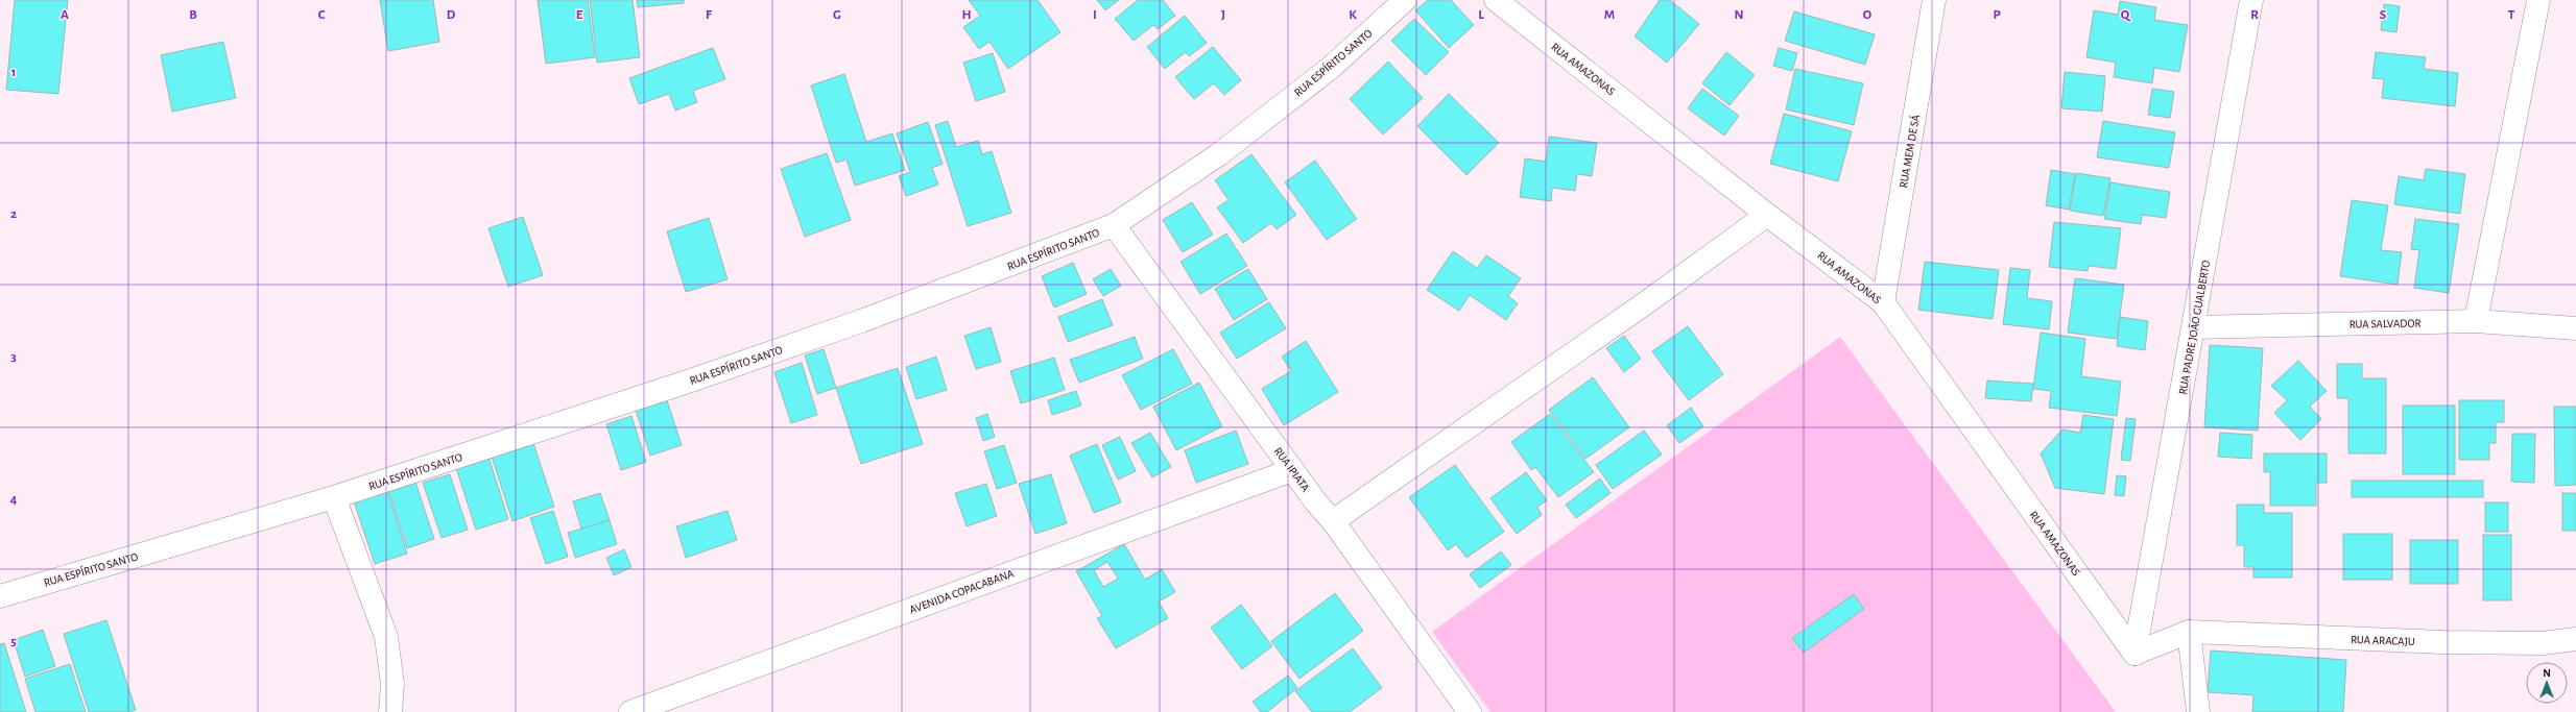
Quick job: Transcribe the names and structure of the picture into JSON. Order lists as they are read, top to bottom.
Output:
{
  "streets": {
    "street": [
      "RUA ESPÍRITO SANTO",
      "RUA AMAZONAS",
      "RUA MEM DE SÁ",
      "RUA SALVADOR",
      "RUA PADRE JOÃO GUALBERTO",
      "RUA IPIATA",
      "AVENIDA COPACABANA",
      "RUA ARACAJU"
    ]
  },
  "crossings": [
    ["RUA ESPÍRITO SANTO", "RUA IPIATA"],
    ["RUA AMAZONAS", "RUA MEM DE SÁ"],
    ["RUA AMAZONAS", "RUA PADRE JOÃO GUALBERTO"],
    ["RUA AMAZONAS", "RUA ARACAJU"],
    ["RUA SALVADOR", "RUA PADRE JOÃO GUALBERTO"],
    ["RUA PADRE JOÃO GUALBERTO", "RUA ARACAJU"],
    ["RUA IPIATA", "AVENIDA COPACABANA"]
  ],
  "north": "top",
  "grid": {
    "columns": [
      "A",
      "B",
      "C",
      "D",
      "E",
      "F",
      "G",
      "H",
      "I",
      "J",
      "K",
      "L",
      "M",
      "N",
      "O",
      "P",
      "Q",
      "R",
      "S",
      "T"
    ],
    "rows": [
      "1",
      "2",
      "3",
      "4",
      "5"
    ]
  }
}
